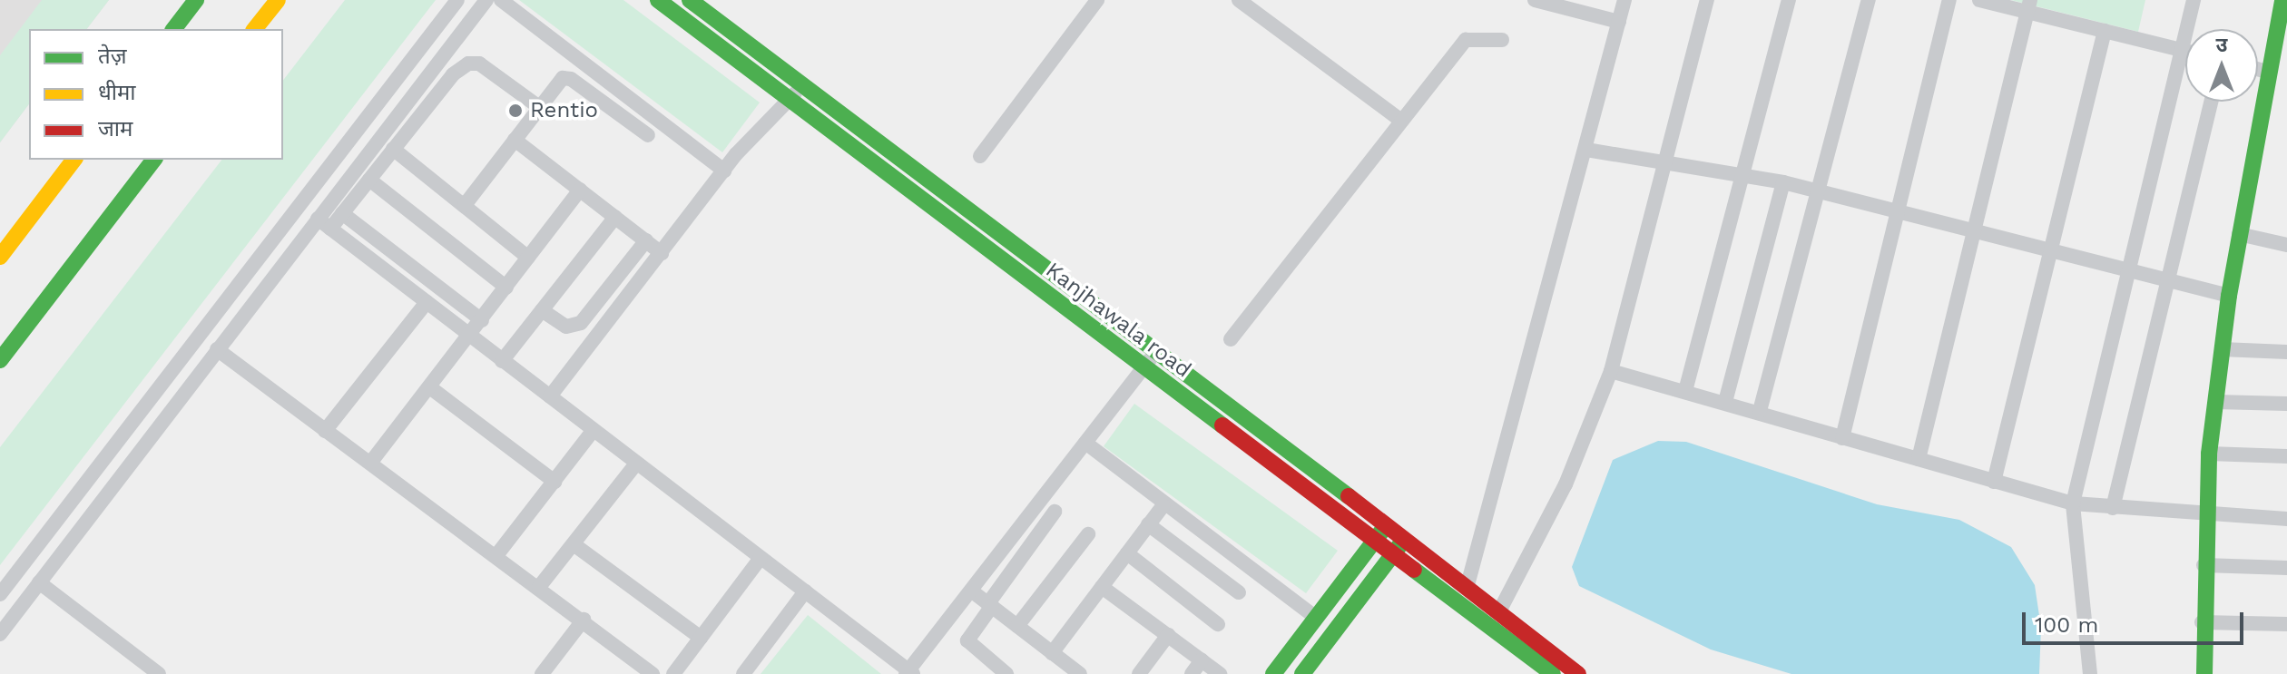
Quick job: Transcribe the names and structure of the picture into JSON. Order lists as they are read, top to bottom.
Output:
{
  "streets": {
    "main road": ["Kanjhawala road"]
  },
  "places": ["Rentio"],
  "legend": ["तेज़", "धीमा", "जाम"],
  "scale_bar": "100 m",
  "north": "top"
}
